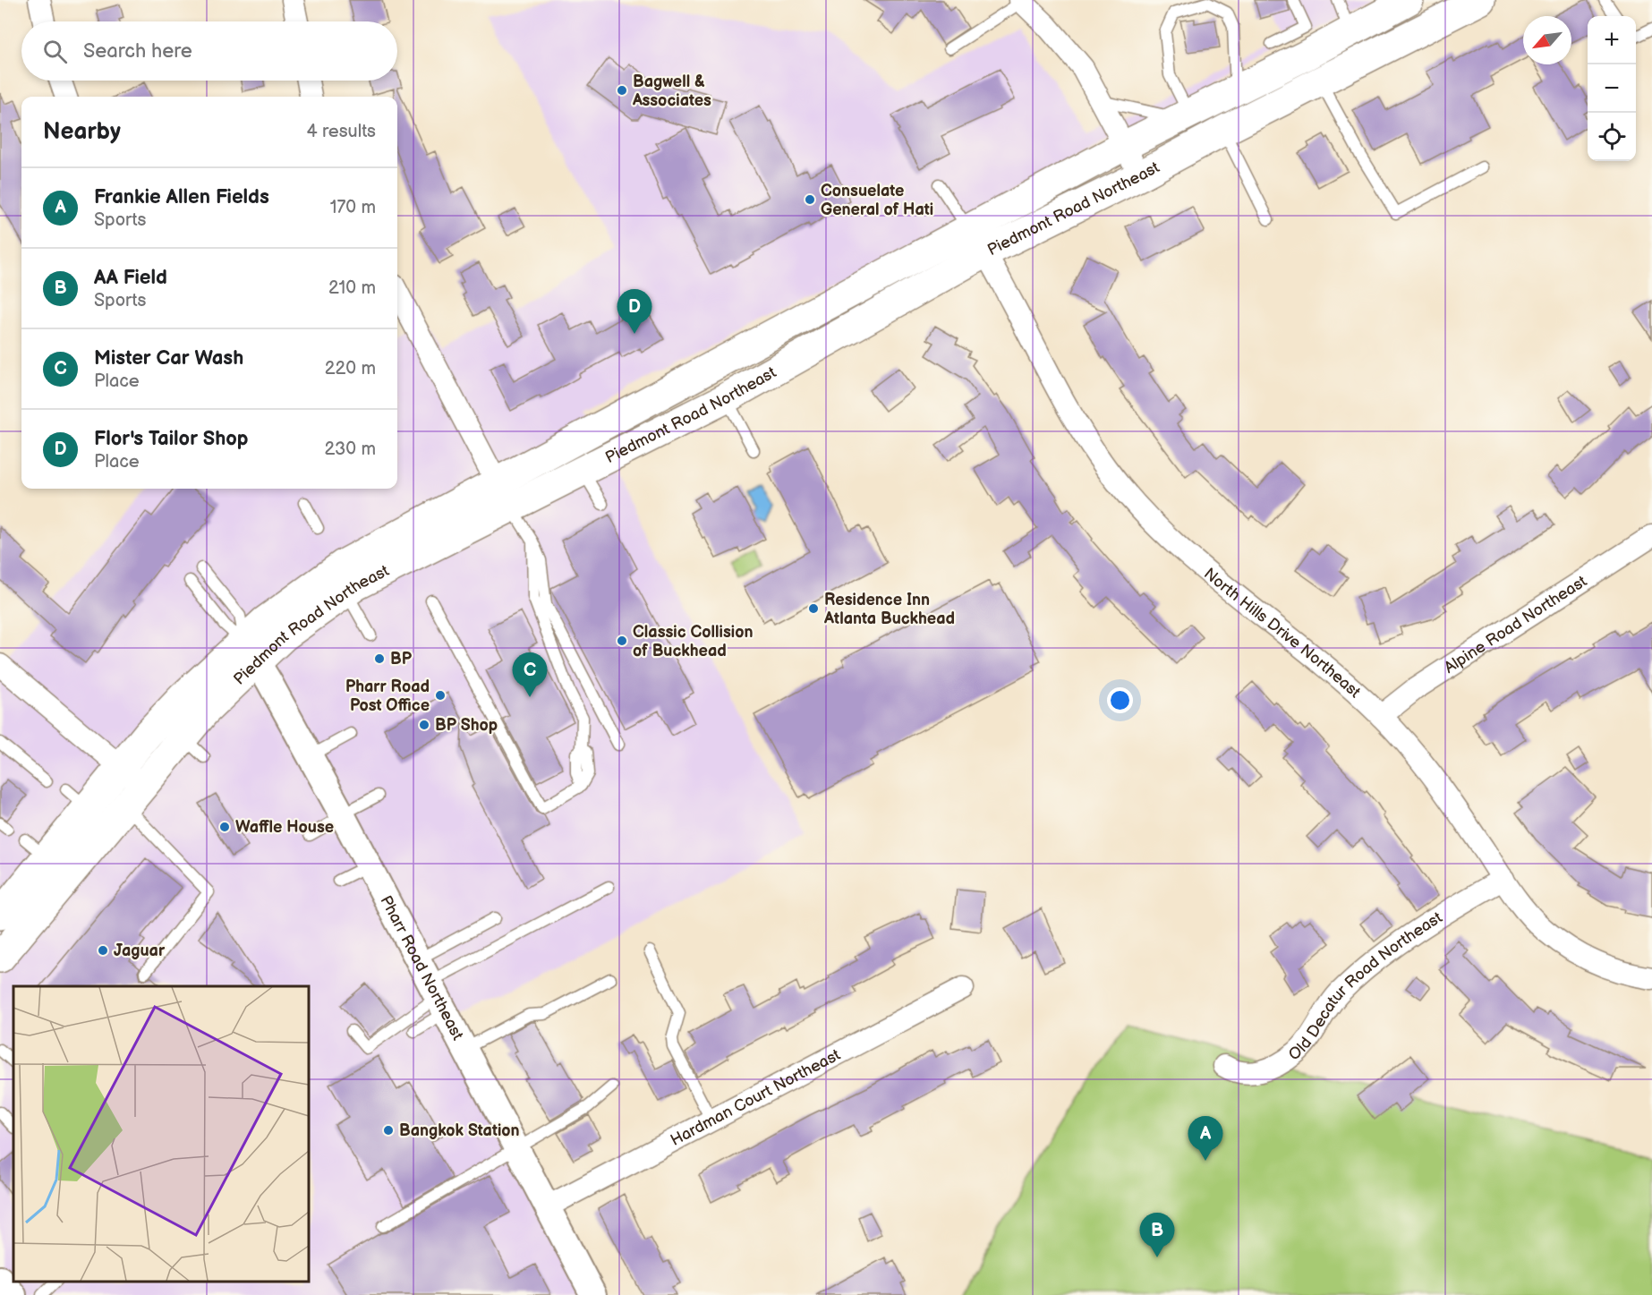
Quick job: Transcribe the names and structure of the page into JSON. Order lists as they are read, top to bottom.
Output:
{
  "streets": {
    "main road": ["Piedmont Road Northeast"],
    "street": [
      "Alpine Road Northeast",
      "North Hills Drive Northeast",
      "Pharr Road Northeast",
      "Old Decatur Road Northeast",
      "Hardman Court Northeast"
    ]
  },
  "crossings": [
    ["Piedmont Road Northeast", "North Hills Drive Northeast"],
    ["Piedmont Road Northeast", "Pharr Road Northeast"],
    ["Alpine Road Northeast", "North Hills Drive Northeast"],
    ["North Hills Drive Northeast", "Old Decatur Road Northeast"],
    ["Pharr Road Northeast", "Hardman Court Northeast"]
  ],
  "places": [
    "Bagwell & Associates",
    "Consuelate General of Hati",
    "Residence Inn Atlanta Buckhead",
    "Classic Collision of Buckhead",
    "BP",
    "Pharr Road Post Office",
    "BP Shop",
    "Waffle House",
    "Jaguar",
    "Bangkok Station"
  ],
  "north": "bottom left",
  "page": {
    "map_buttons": ["+", "−"],
    "search": "Search here",
    "heading": ["Nearby", "4 results"],
    "list": [
      {
        "mark": "A",
        "name": "Frankie Allen Fields",
        "note": "Sports",
        "value": "170 m"
      },
      {
        "mark": "B",
        "name": "AA Field",
        "note": "Sports",
        "value": "210 m"
      },
      {
        "mark": "C",
        "name": "Mister Car Wash",
        "note": "Place",
        "value": "220 m"
      },
      {
        "mark": "D",
        "name": "Flor's Tailor Shop",
        "note": "Place",
        "value": "230 m"
      }
    ],
    "pins": [
      "D",
      "C",
      "A",
      "B"
    ]
  }
}
